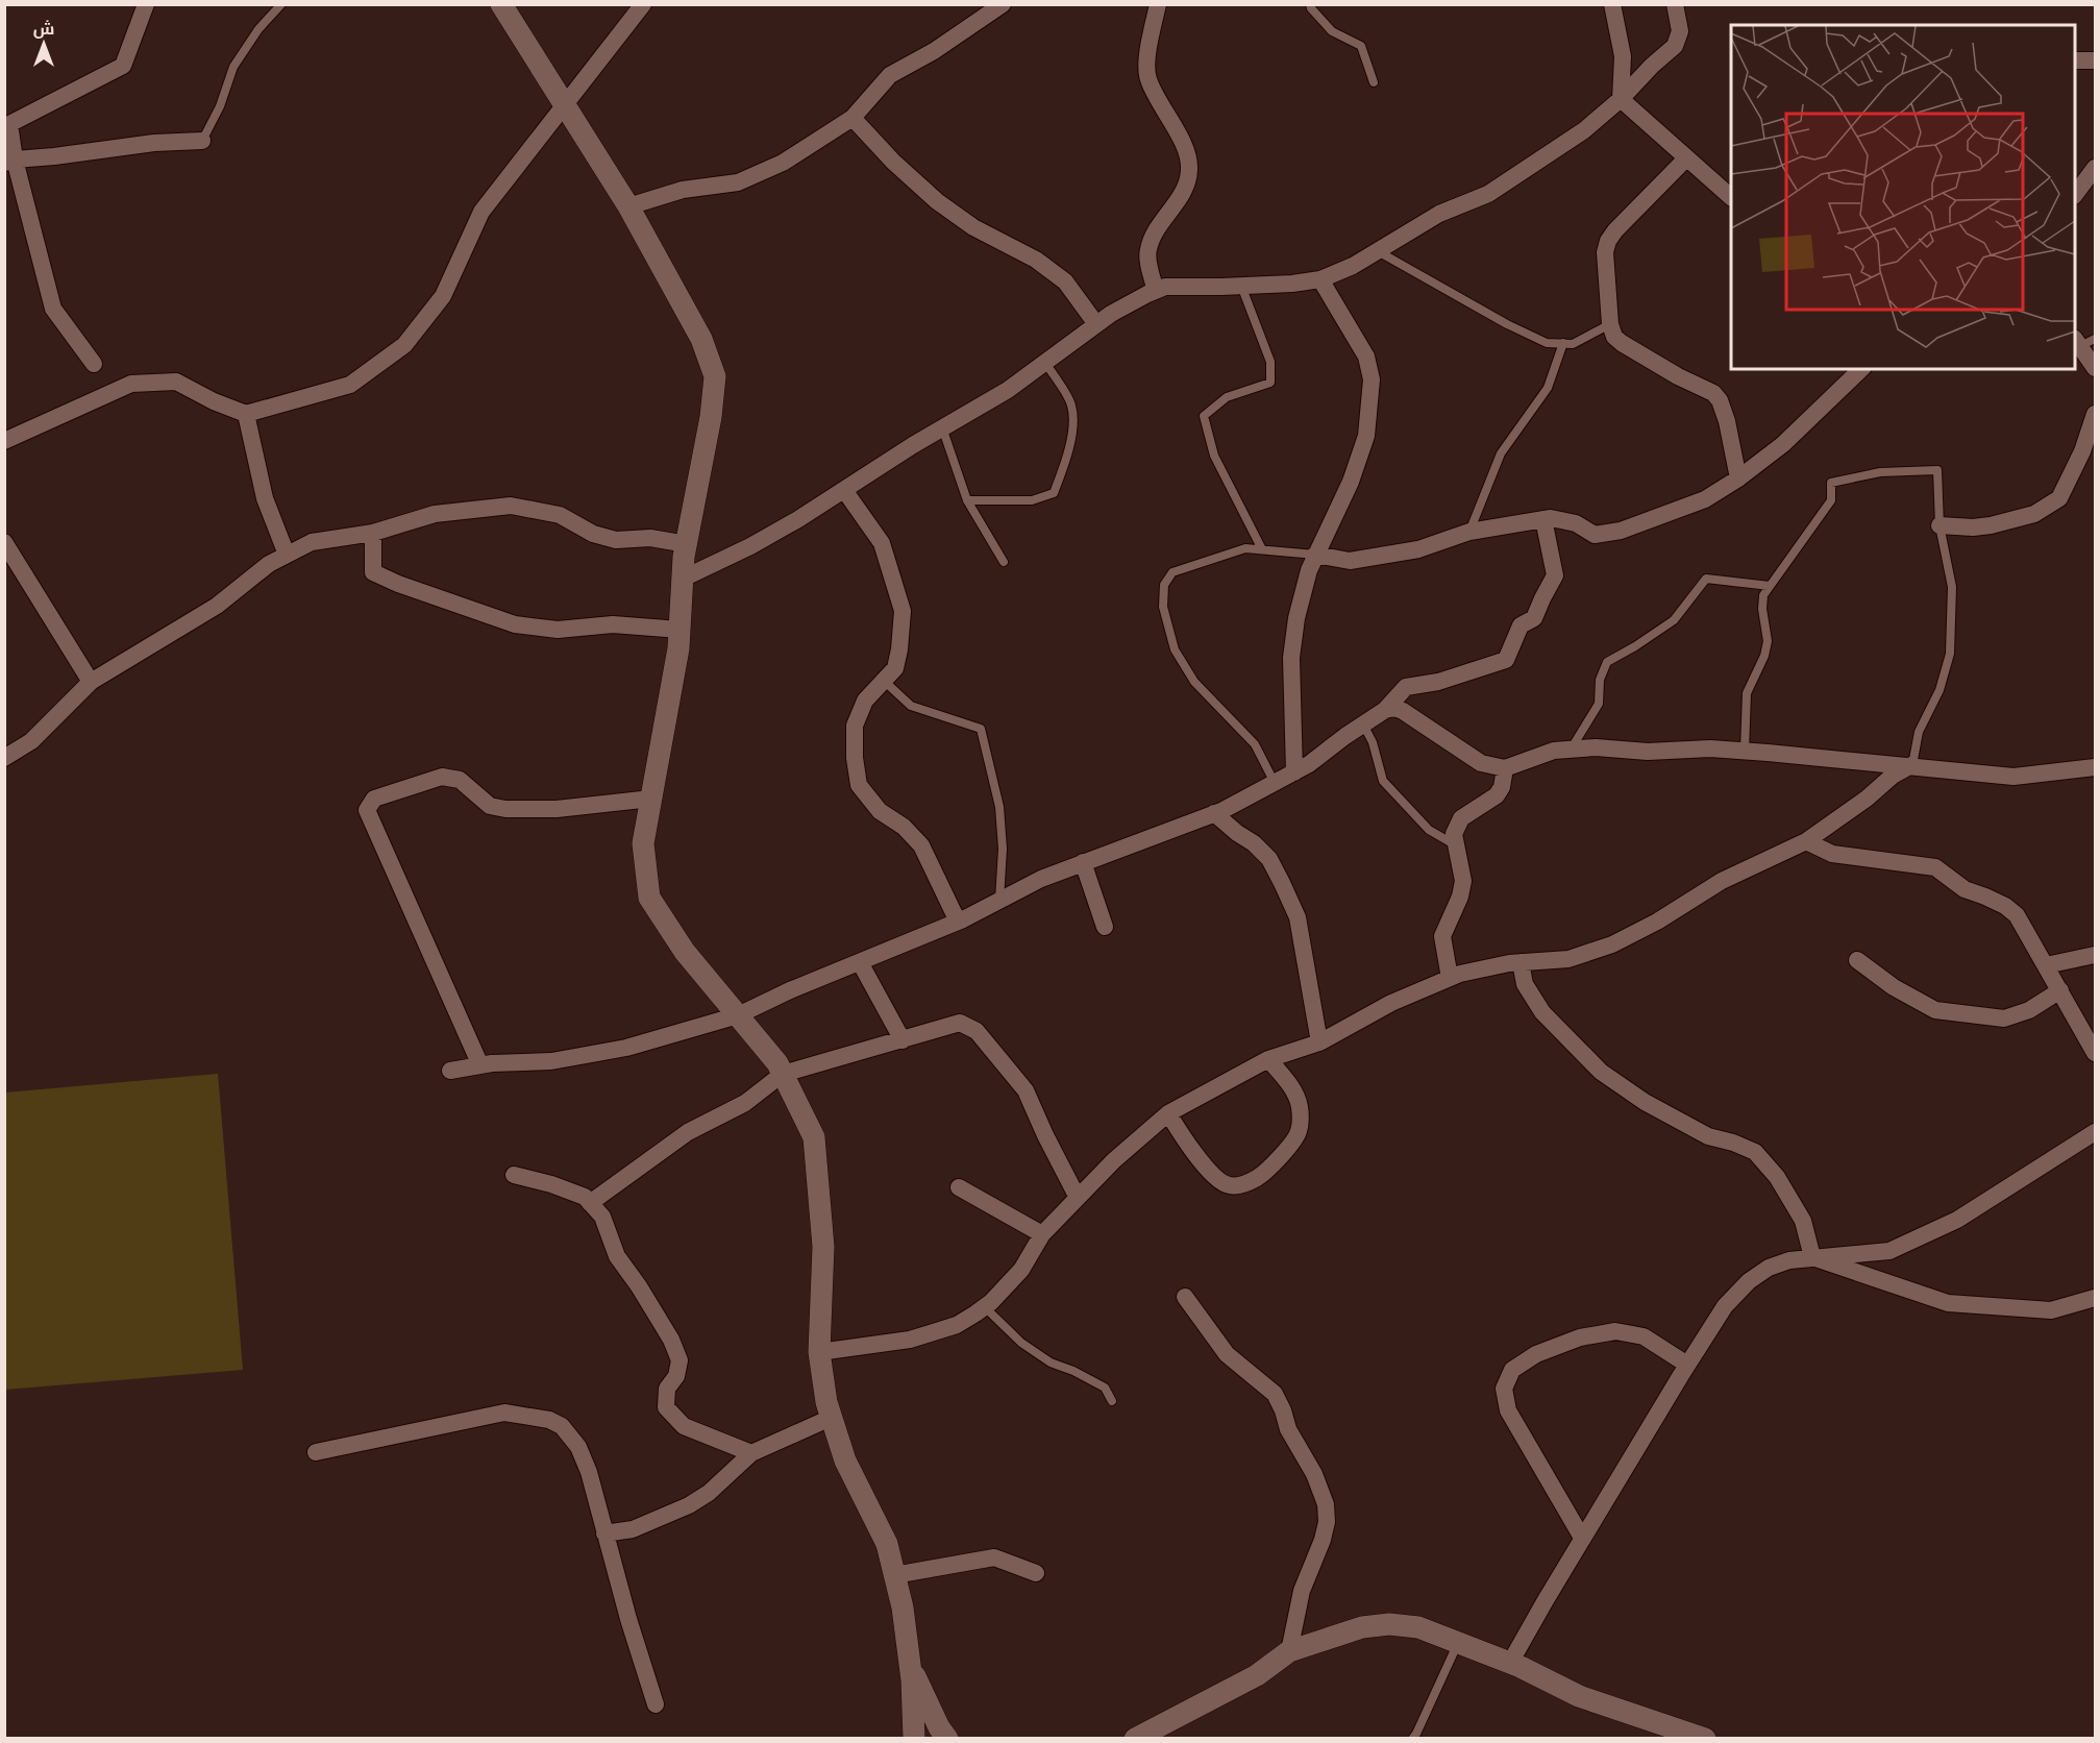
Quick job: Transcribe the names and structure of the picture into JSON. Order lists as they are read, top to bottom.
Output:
{
  "north": "top"
}
